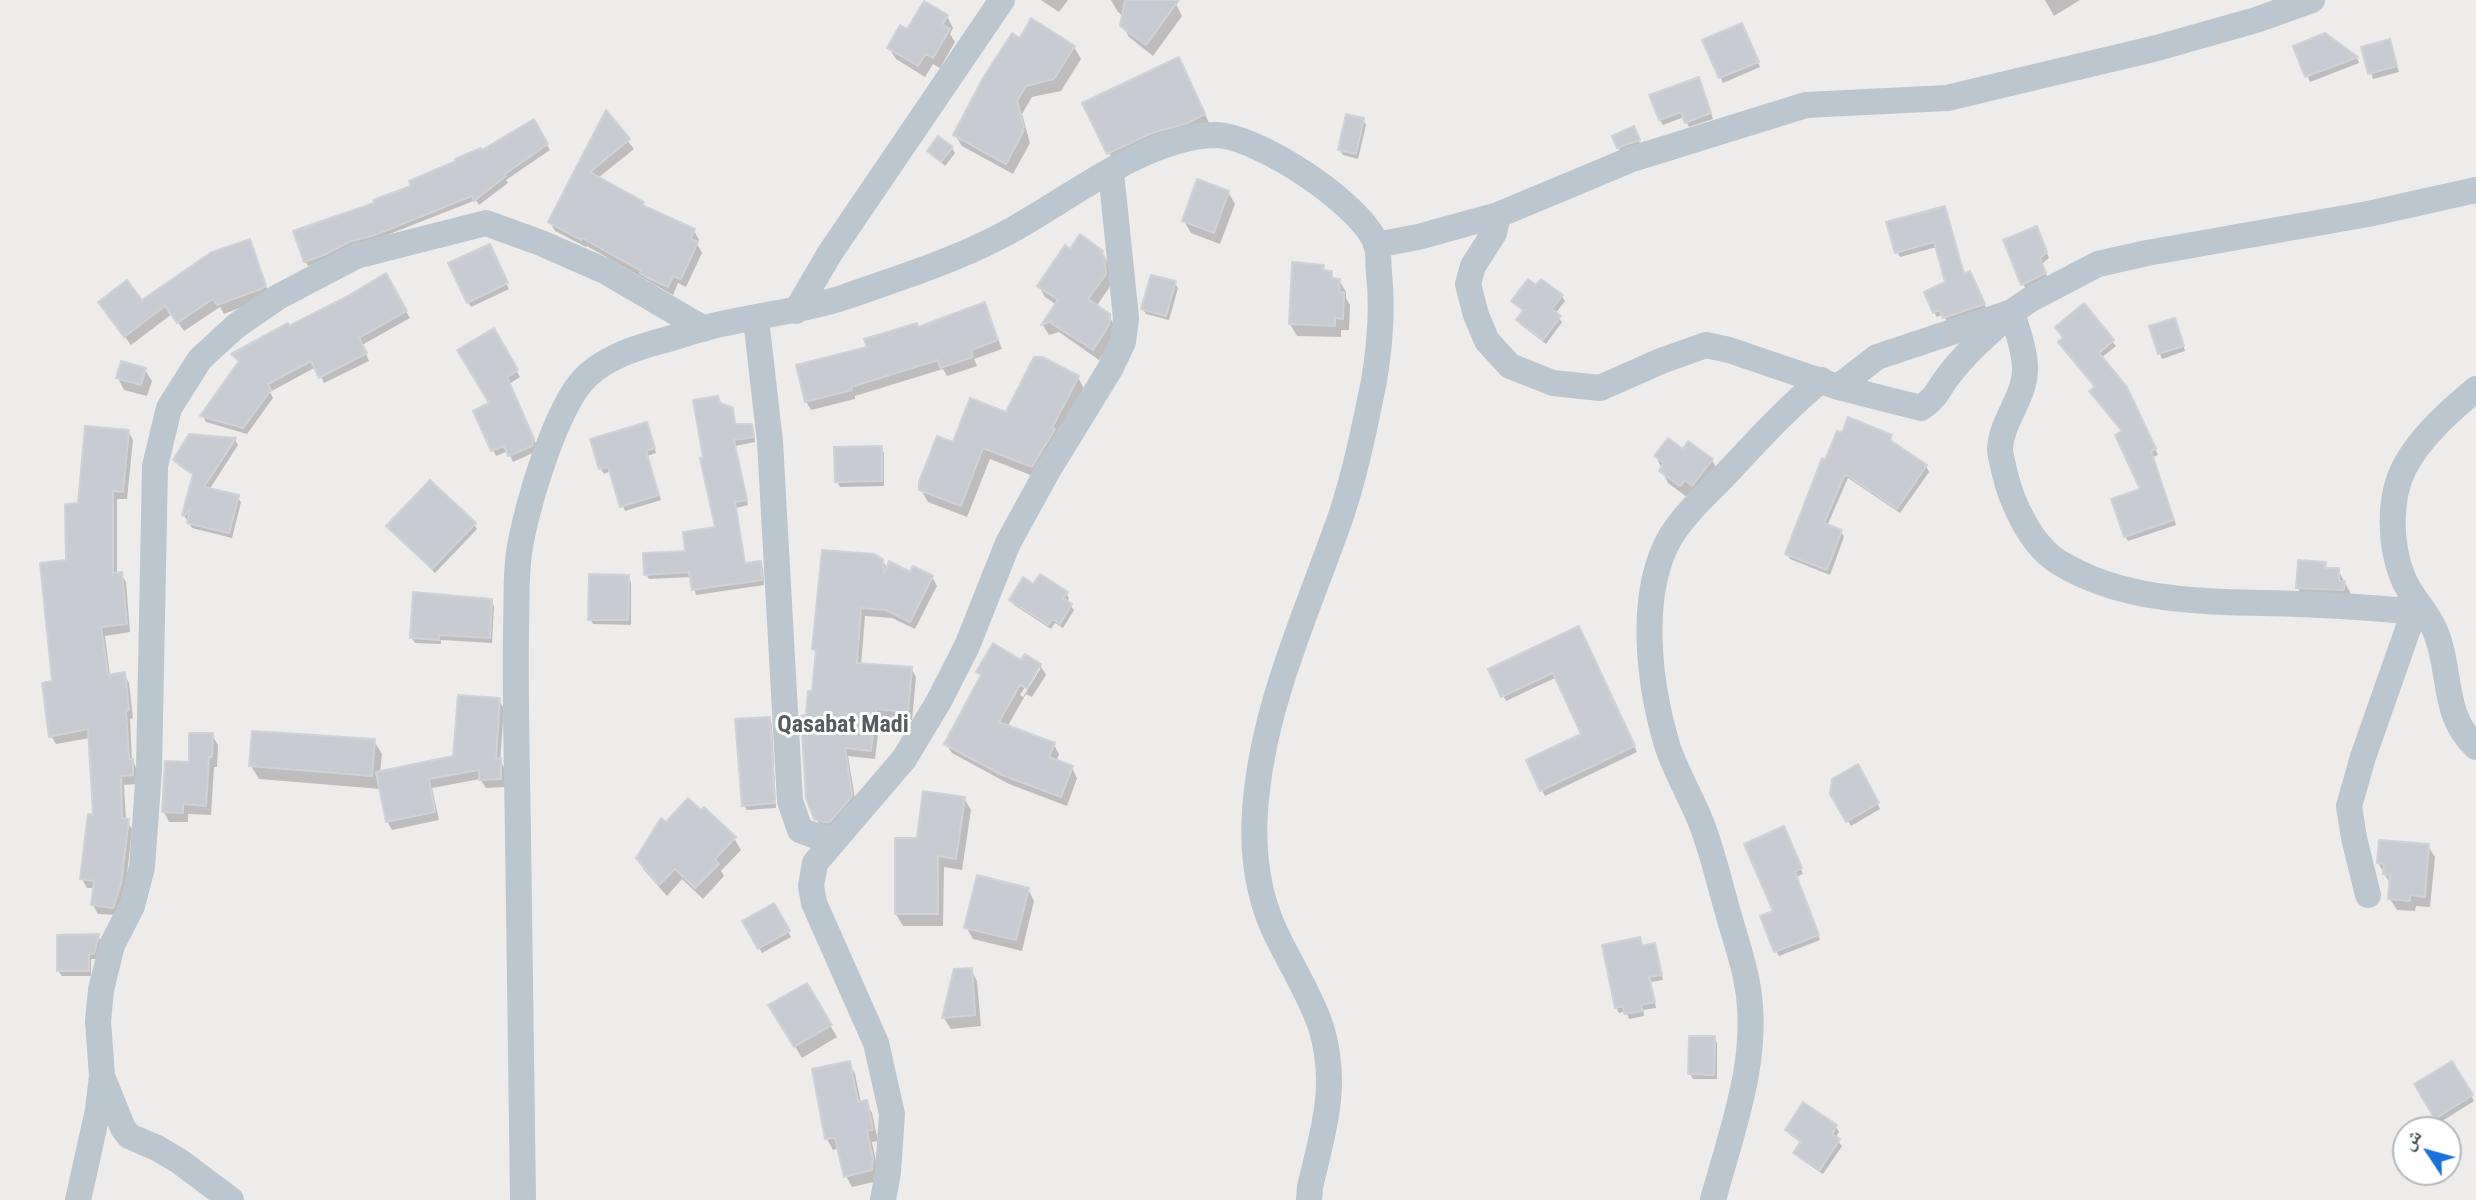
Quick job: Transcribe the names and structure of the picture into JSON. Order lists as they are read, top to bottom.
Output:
{
  "districts": ["Qasabat Madi"],
  "north": "top left"
}
